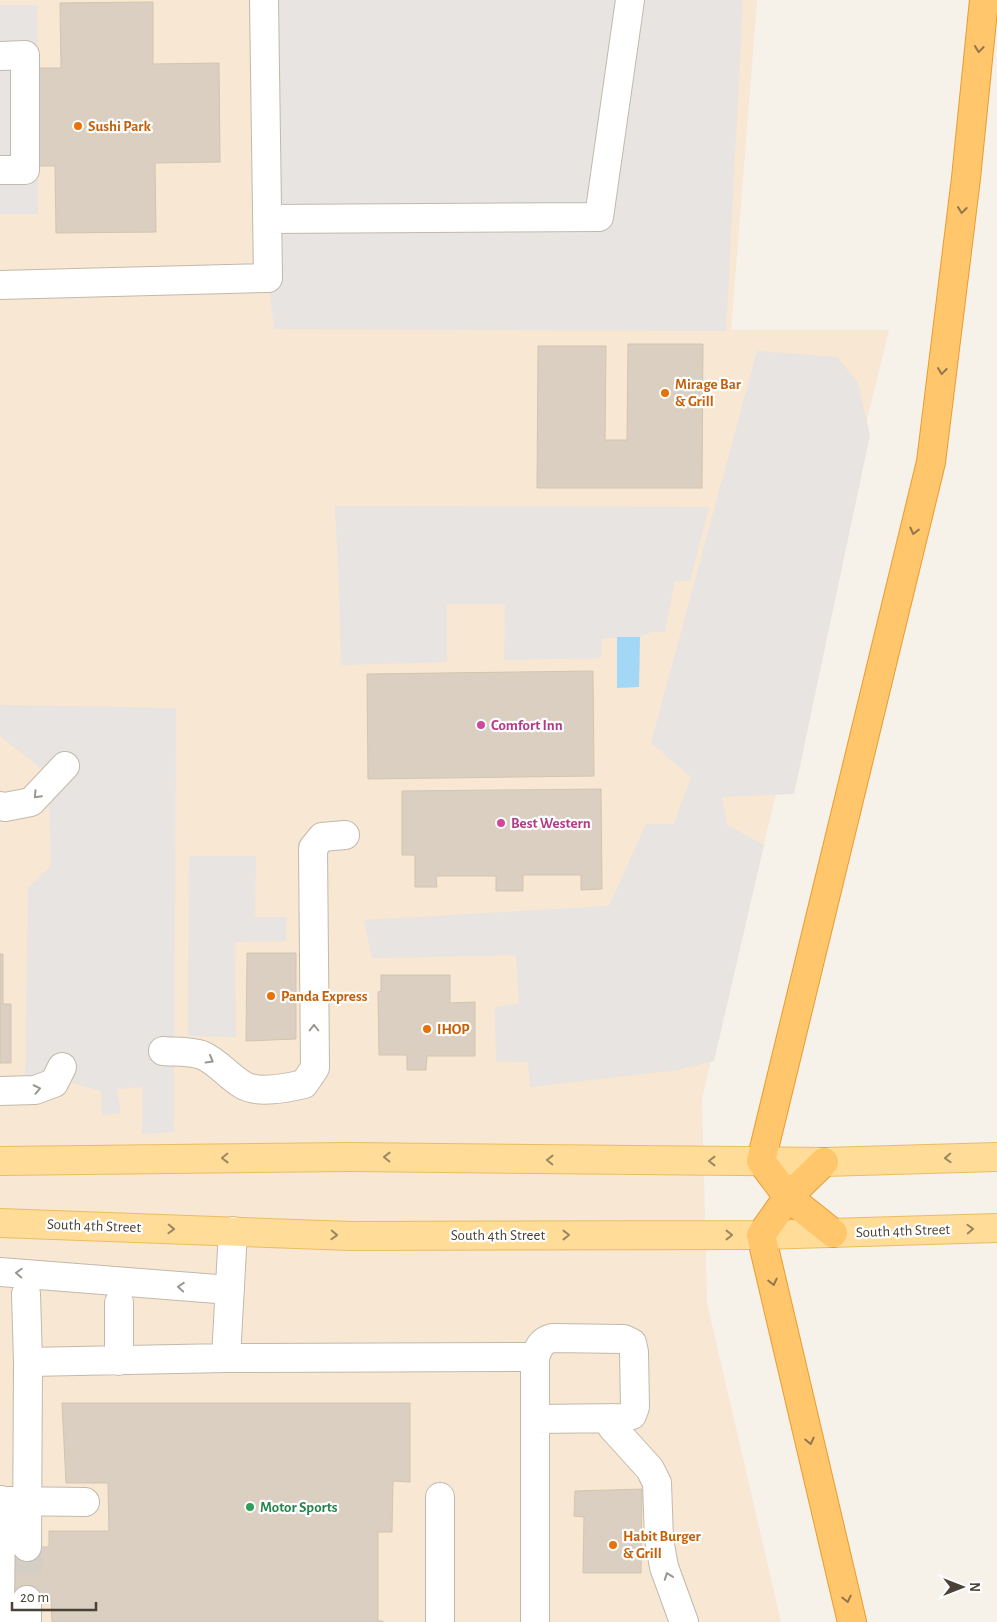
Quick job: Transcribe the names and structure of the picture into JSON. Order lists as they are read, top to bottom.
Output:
{
  "streets": {
    "main road": ["South 4th Street"]
  },
  "places": [
    "Sushi Park",
    "Mirage Bar & Grill",
    "Comfort Inn",
    "Best Western",
    "Panda Express",
    "IHOP",
    "Motor Sports",
    "Habit Burger & Grill"
  ],
  "scale_bar": "20 m",
  "north": "right"
}
